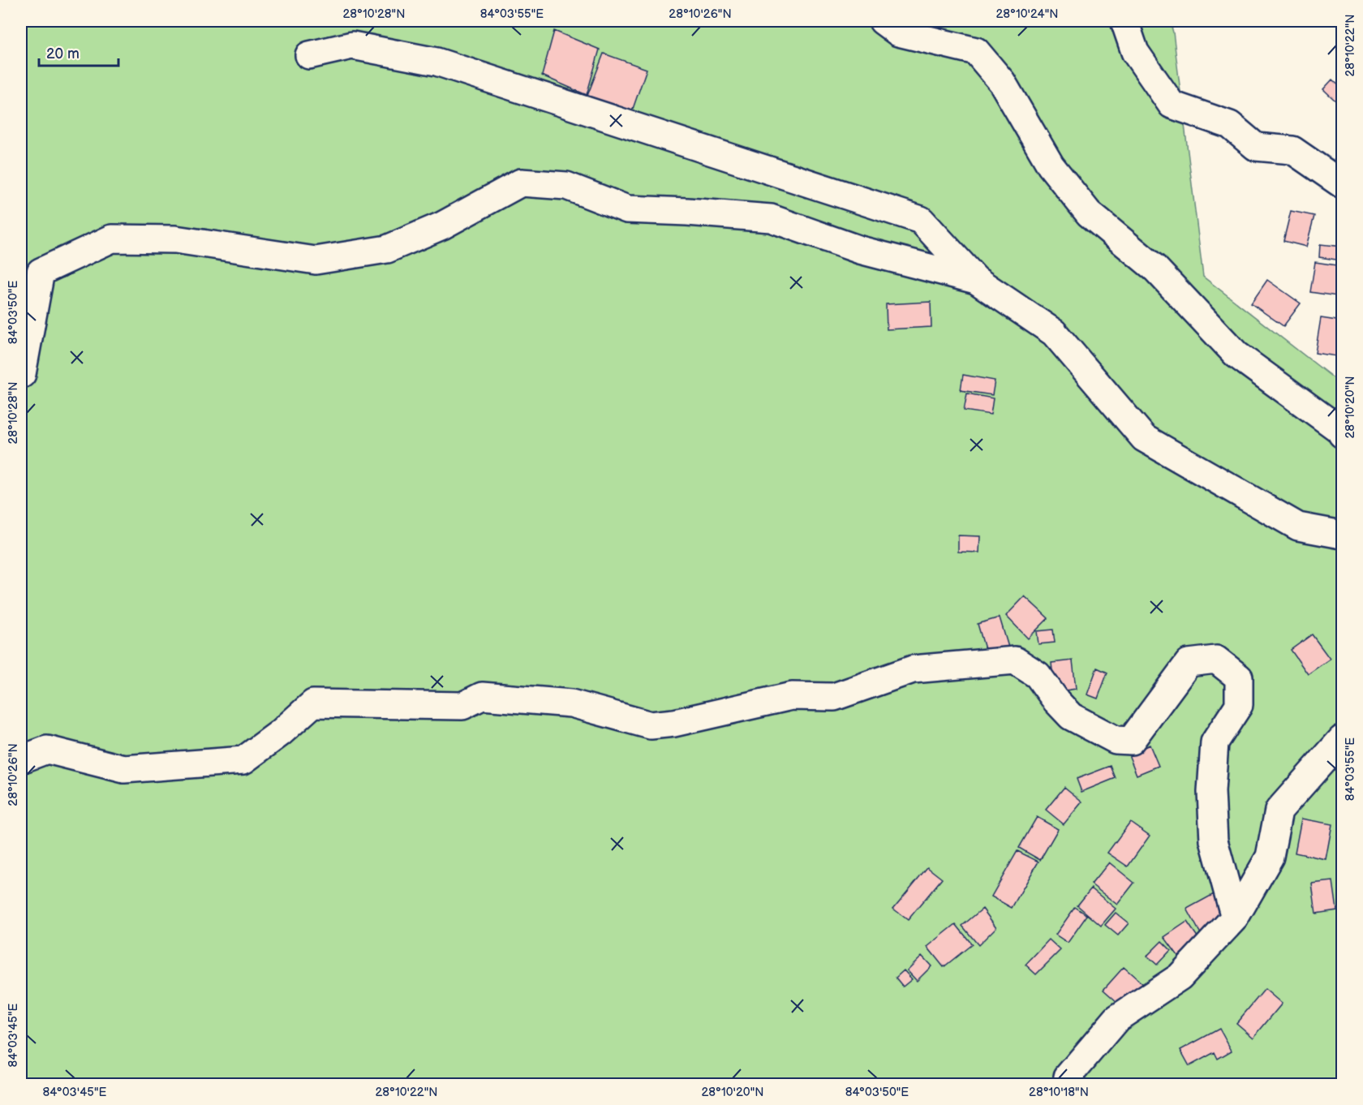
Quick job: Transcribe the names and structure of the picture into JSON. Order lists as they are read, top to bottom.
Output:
{
  "scale_bar": "20 m",
  "coordinates": [
    "28°10'28\"N",
    "84°03'55\"E",
    "28°10'26\"N",
    "28°10'24\"N",
    "28°10'22\"N",
    "84°03'50\"E",
    "28°10'20\"N",
    "84°03'45\"E",
    "28°10'18\"N"
  ]
}
